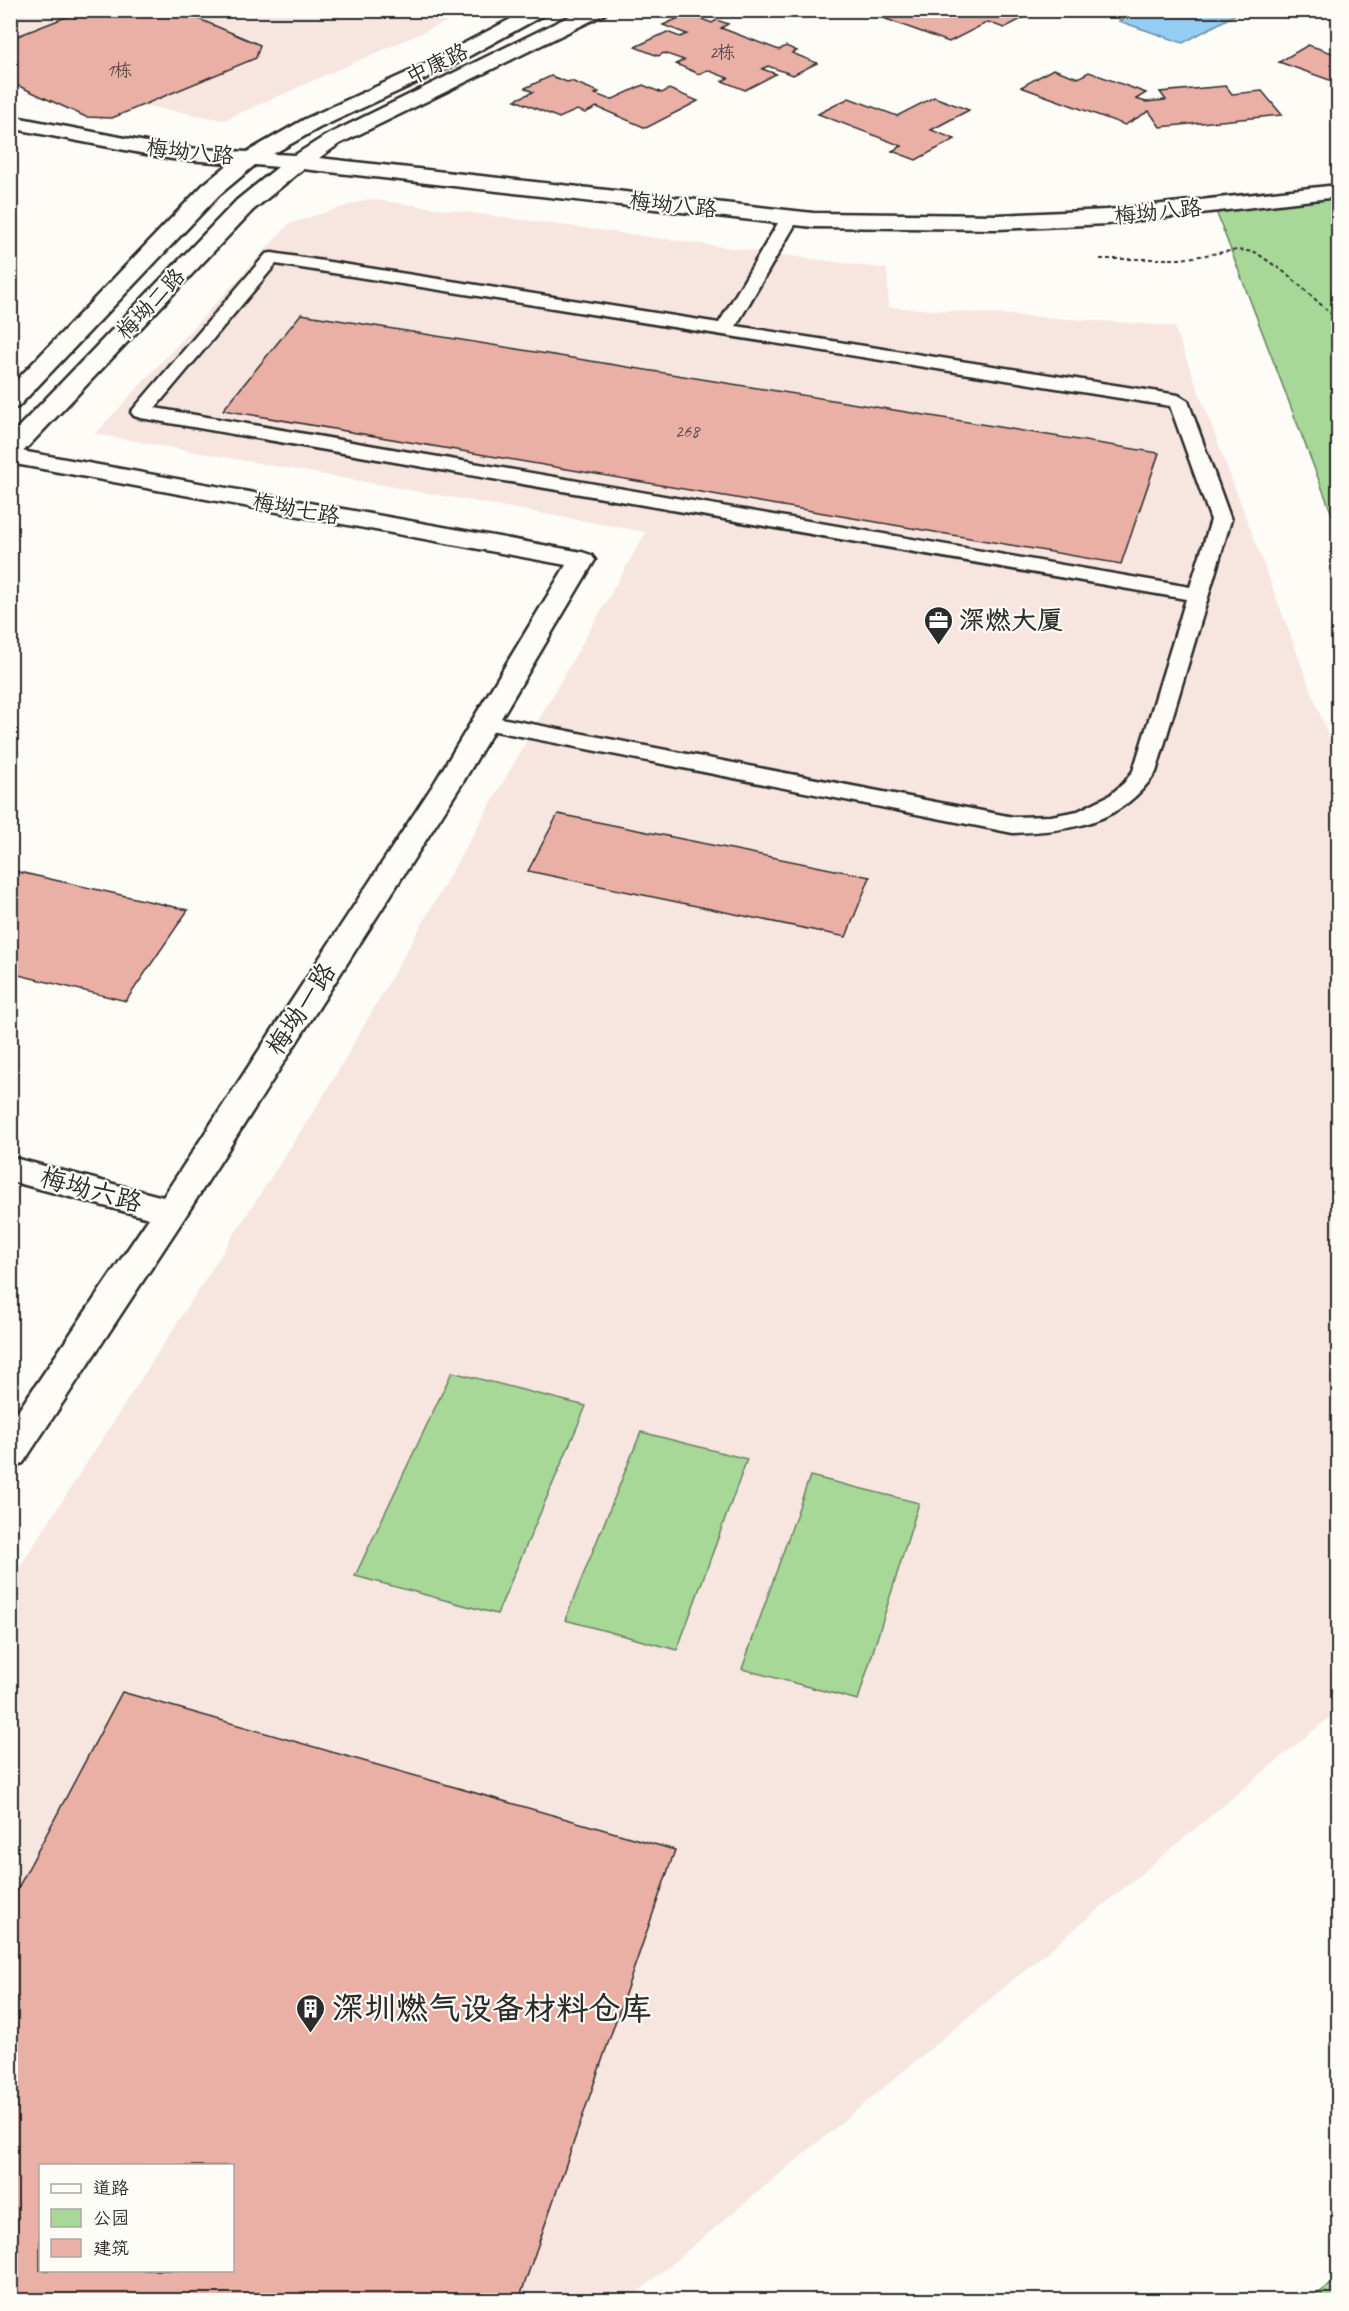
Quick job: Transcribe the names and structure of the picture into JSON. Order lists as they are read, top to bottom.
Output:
{
  "streets": {
    "street": [
      "中康路",
      "梅坳八路",
      "梅坳二路",
      "梅坳七路",
      "梅坳一路",
      "梅坳六路"
    ]
  },
  "crossings": [
    ["中康路", "梅坳八路"],
    ["中康路", "梅坳二路"],
    ["梅坳八路", "梅坳二路"],
    ["梅坳七路", "梅坳一路"],
    ["梅坳一路", "梅坳六路"]
  ],
  "places": {
    "office": ["深燃大厦"],
    "building": ["深圳燃气设备材料仓库"]
  },
  "house_numbers": ["2栋", "1栋", "268"],
  "legend": ["道路", "公园", "建筑"]
}
